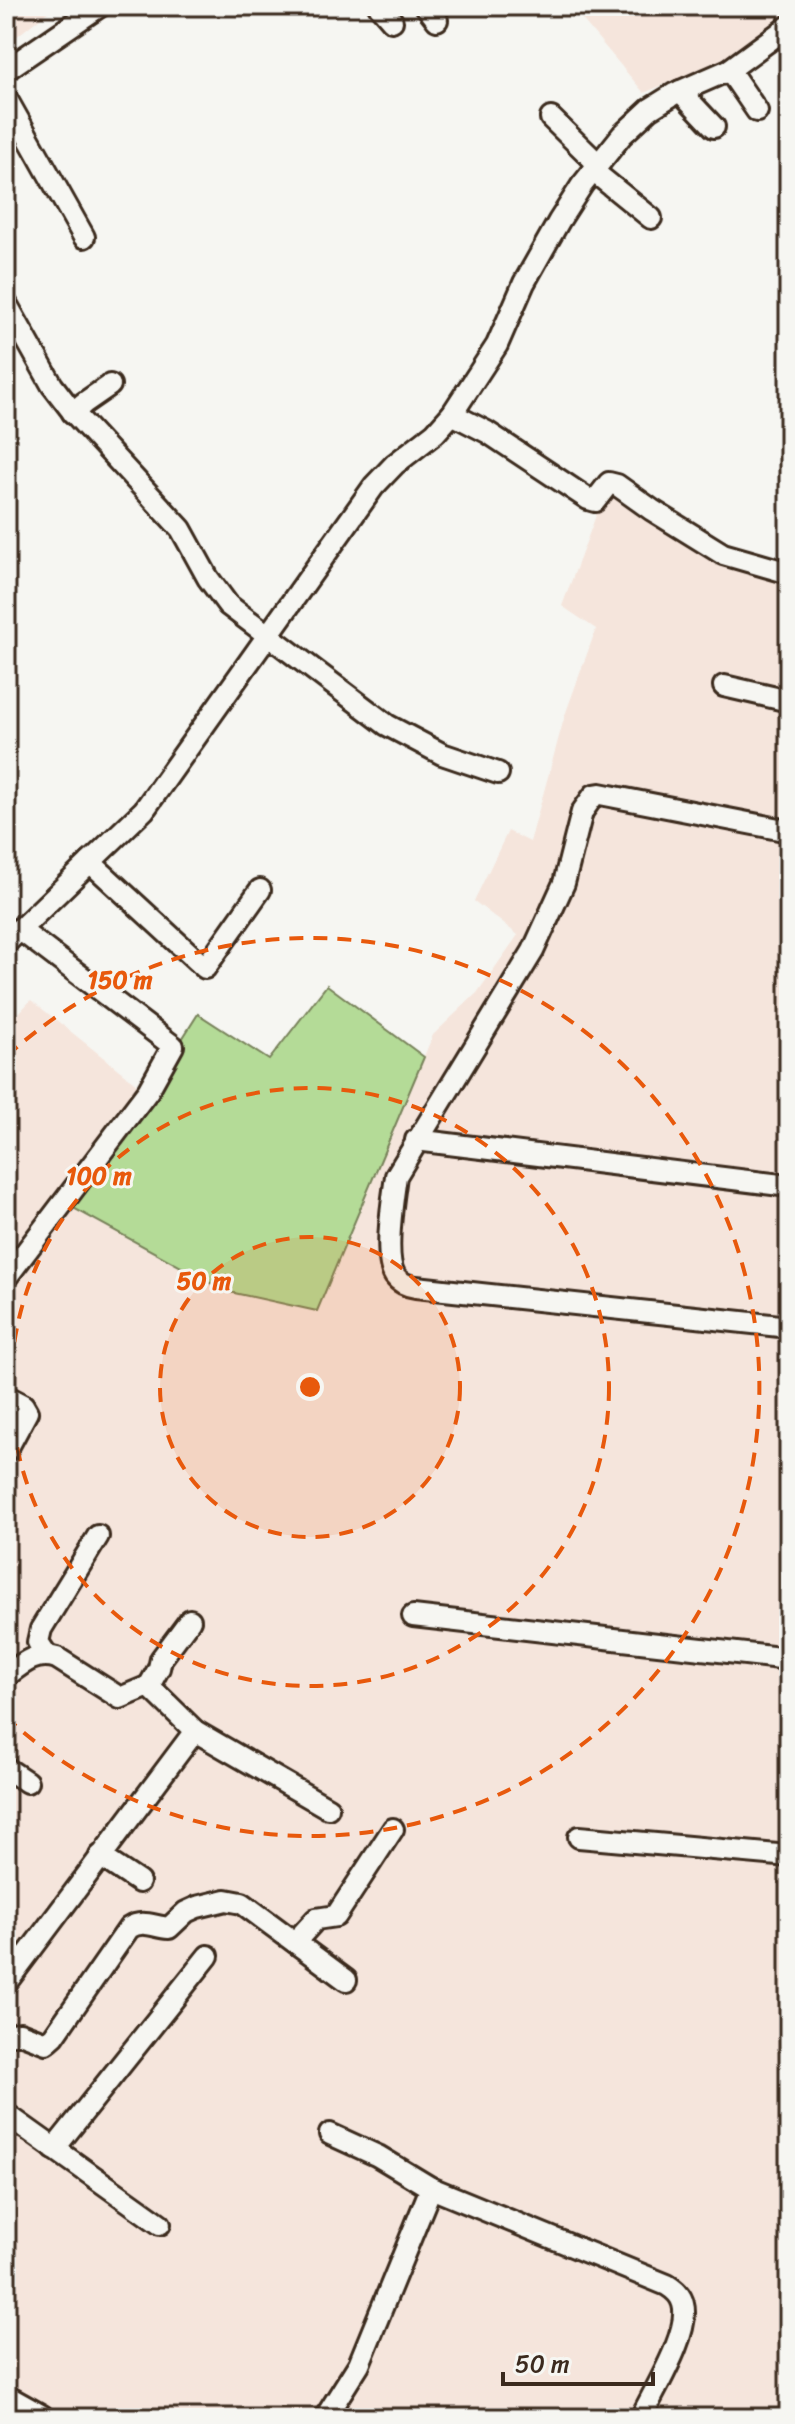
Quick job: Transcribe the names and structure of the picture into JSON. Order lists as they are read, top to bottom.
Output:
{
  "scale_bar": "50 m",
  "rings": ["150 m", "100 m", "50 m"]
}
